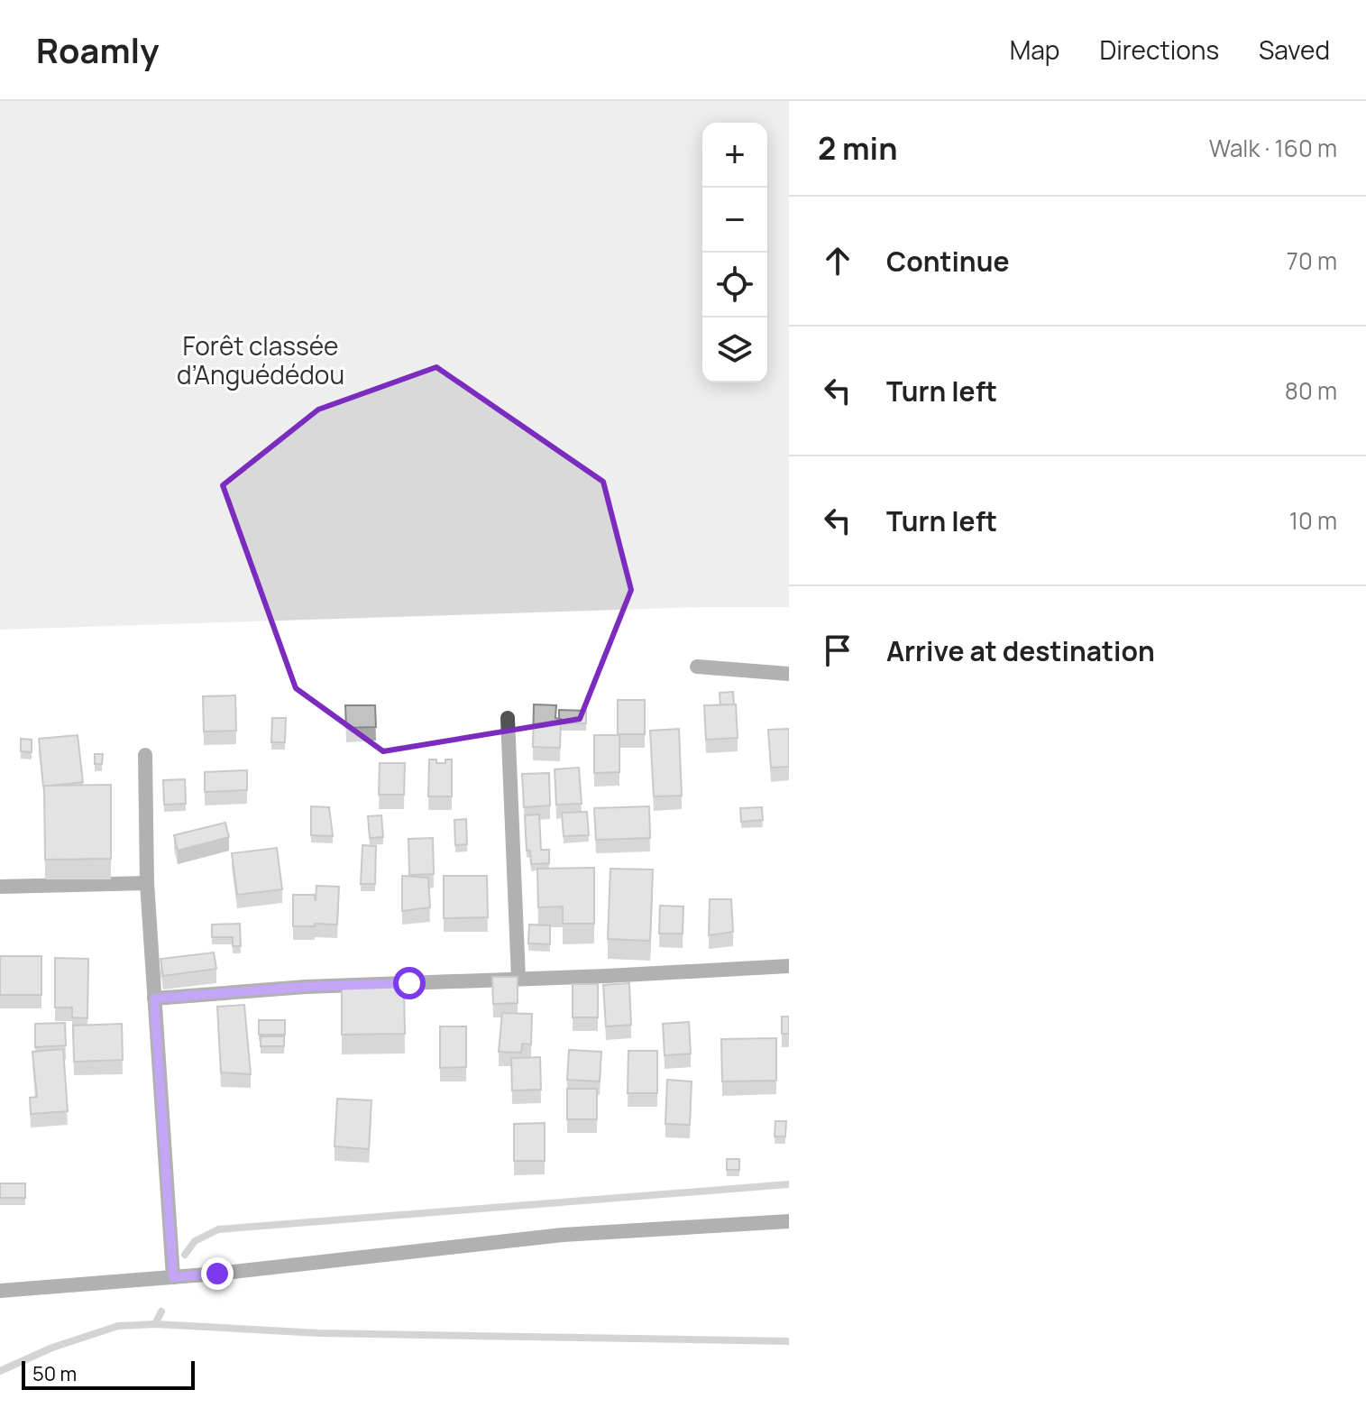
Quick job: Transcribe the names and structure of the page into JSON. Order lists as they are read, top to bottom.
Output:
{
  "parks": ["Forêt classée d’Anguédédou"],
  "scale_bar": "50 m",
  "page": {
    "header": "Roamly",
    "nav": ["Map", "Directions", "Saved"],
    "heading": ["2 min", "Walk · 160 m"],
    "map_buttons": ["+", "−"],
    "list": [
      ["Continue", "70 m"],
      ["Turn left", "80 m"],
      ["Turn left", "10 m"],
      "Arrive at destination"
    ],
    "scale": "50 m"
  }
}
